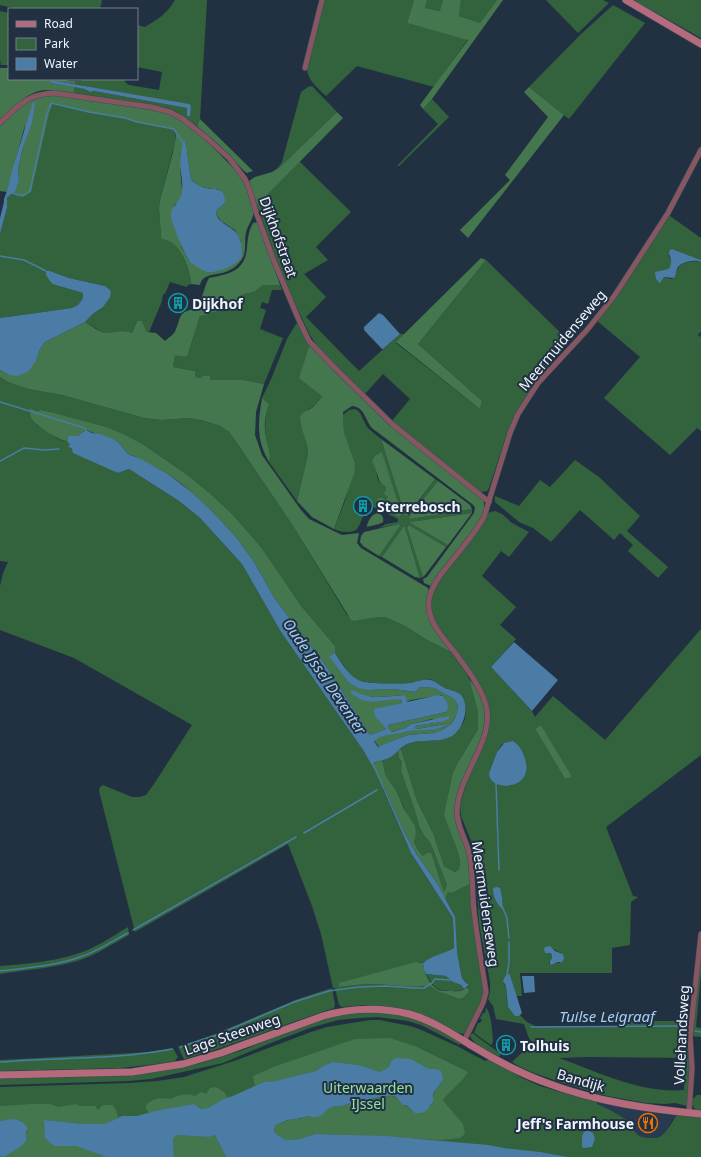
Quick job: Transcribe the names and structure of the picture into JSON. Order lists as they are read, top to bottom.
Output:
{
  "streets": {
    "street": [
      "Dijkhofstraat",
      "Meermuidenseweg",
      "Lage Steenweg",
      "Vollehandsweg",
      "Bandijk"
    ]
  },
  "crossings": [
    ["Dijkhofstraat", "Meermuidenseweg"],
    ["Meermuidenseweg", "Lage Steenweg"],
    ["Meermuidenseweg", "Bandijk"],
    ["Lage Steenweg", "Bandijk"],
    ["Vollehandsweg", "Bandijk"]
  ],
  "water": ["Oude IJssel Deventer", "Tuilse Leigraaf"],
  "parks": ["Uiterwaarden IJssel"],
  "places": {
    "building": ["Dijkhof", "Sterrebosch", "Tolhuis"],
    "restaurant": ["Jeff's Farmhouse"]
  },
  "legend": ["Road", "Park", "Water"]
}
